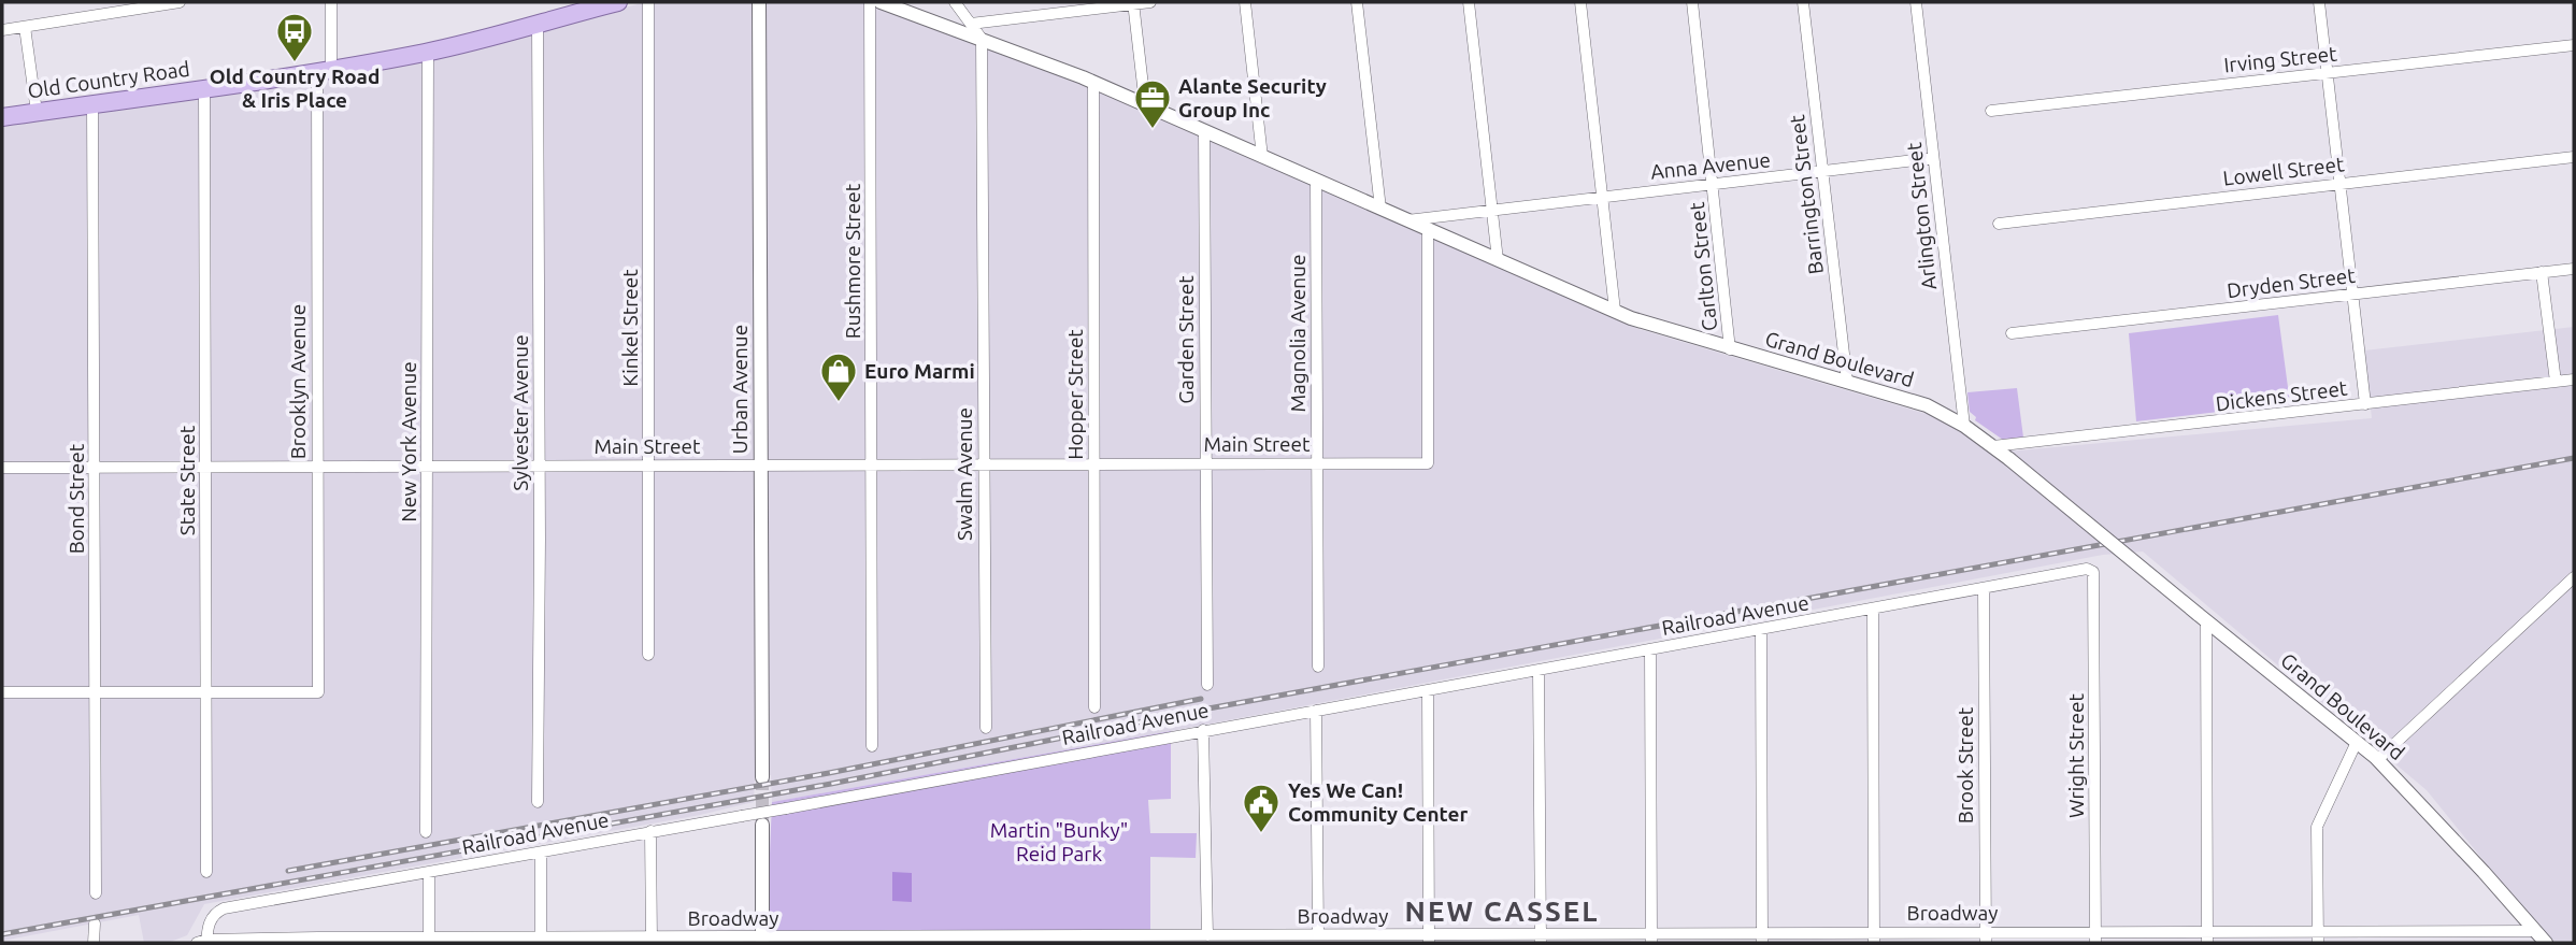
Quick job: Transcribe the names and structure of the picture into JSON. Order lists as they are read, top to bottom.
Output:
{
  "streets": {
    "main road": ["Old Country Road"],
    "street": [
      "Irving Street",
      "Anna Avenue",
      "Lowell Street",
      "Barrington Street",
      "Arlington Street",
      "Rushmore Street",
      "Carlton Street",
      "Dryden Street",
      "Kinkel Street",
      "Magnolia Avenue",
      "Garden Street",
      "Grand Boulevard",
      "Brooklyn Avenue",
      "Urban Avenue",
      "Hopper Street",
      "Dickens Street",
      "Sylvester Avenue",
      "New York Avenue",
      "Main Street",
      "Swalm Avenue",
      "State Street",
      "Bond Street",
      "Railroad Avenue",
      "Wright Street",
      "Brook Street",
      "Broadway"
    ]
  },
  "crossings": [
    ["Old Country Road", "Brooklyn Avenue"],
    ["Old Country Road", "Sylvester Avenue"],
    ["Old Country Road", "New York Avenue"],
    ["Old Country Road", "State Street"],
    ["Old Country Road", "Bond Street"],
    ["Anna Avenue", "Barrington Street"],
    ["Anna Avenue", "Arlington Street"],
    ["Anna Avenue", "Carlton Street"],
    ["Anna Avenue", "Grand Boulevard"],
    ["Barrington Street", "Grand Boulevard"],
    ["Arlington Street", "Grand Boulevard"],
    ["Rushmore Street", "Main Street"],
    ["Carlton Street", "Grand Boulevard"],
    ["Kinkel Street", "Main Street"],
    ["Magnolia Avenue", "Grand Boulevard"],
    ["Magnolia Avenue", "Main Street"],
    ["Garden Street", "Grand Boulevard"],
    ["Garden Street", "Main Street"],
    ["Grand Boulevard", "Hopper Street"],
    ["Grand Boulevard", "Dickens Street"],
    ["Grand Boulevard", "Main Street"],
    ["Grand Boulevard", "Swalm Avenue"],
    ["Grand Boulevard", "Broadway"],
    ["Brooklyn Avenue", "Main Street"],
    ["Brooklyn Avenue", "State Street"],
    ["Urban Avenue", "Main Street"],
    ["Hopper Street", "Main Street"],
    ["Sylvester Avenue", "Main Street"],
    ["New York Avenue", "Main Street"],
    ["Main Street", "Swalm Avenue"],
    ["Main Street", "State Street"],
    ["Main Street", "Bond Street"],
    ["Railroad Avenue", "Wright Street"],
    ["Railroad Avenue", "Brook Street"],
    ["Railroad Avenue", "Broadway"],
    ["Wright Street", "Broadway"],
    ["Brook Street", "Broadway"]
  ],
  "districts": ["NEW CASSEL"],
  "parks": ["Martin \"Bunky\" Reid Park"],
  "places": {
    "bus stop": ["Old Country Road & Iris Place"],
    "office": ["Alante Security Group Inc"],
    "shop": ["Euro Marmi"],
    "public building": ["Yes We Can! Community Center"]
  }
}
